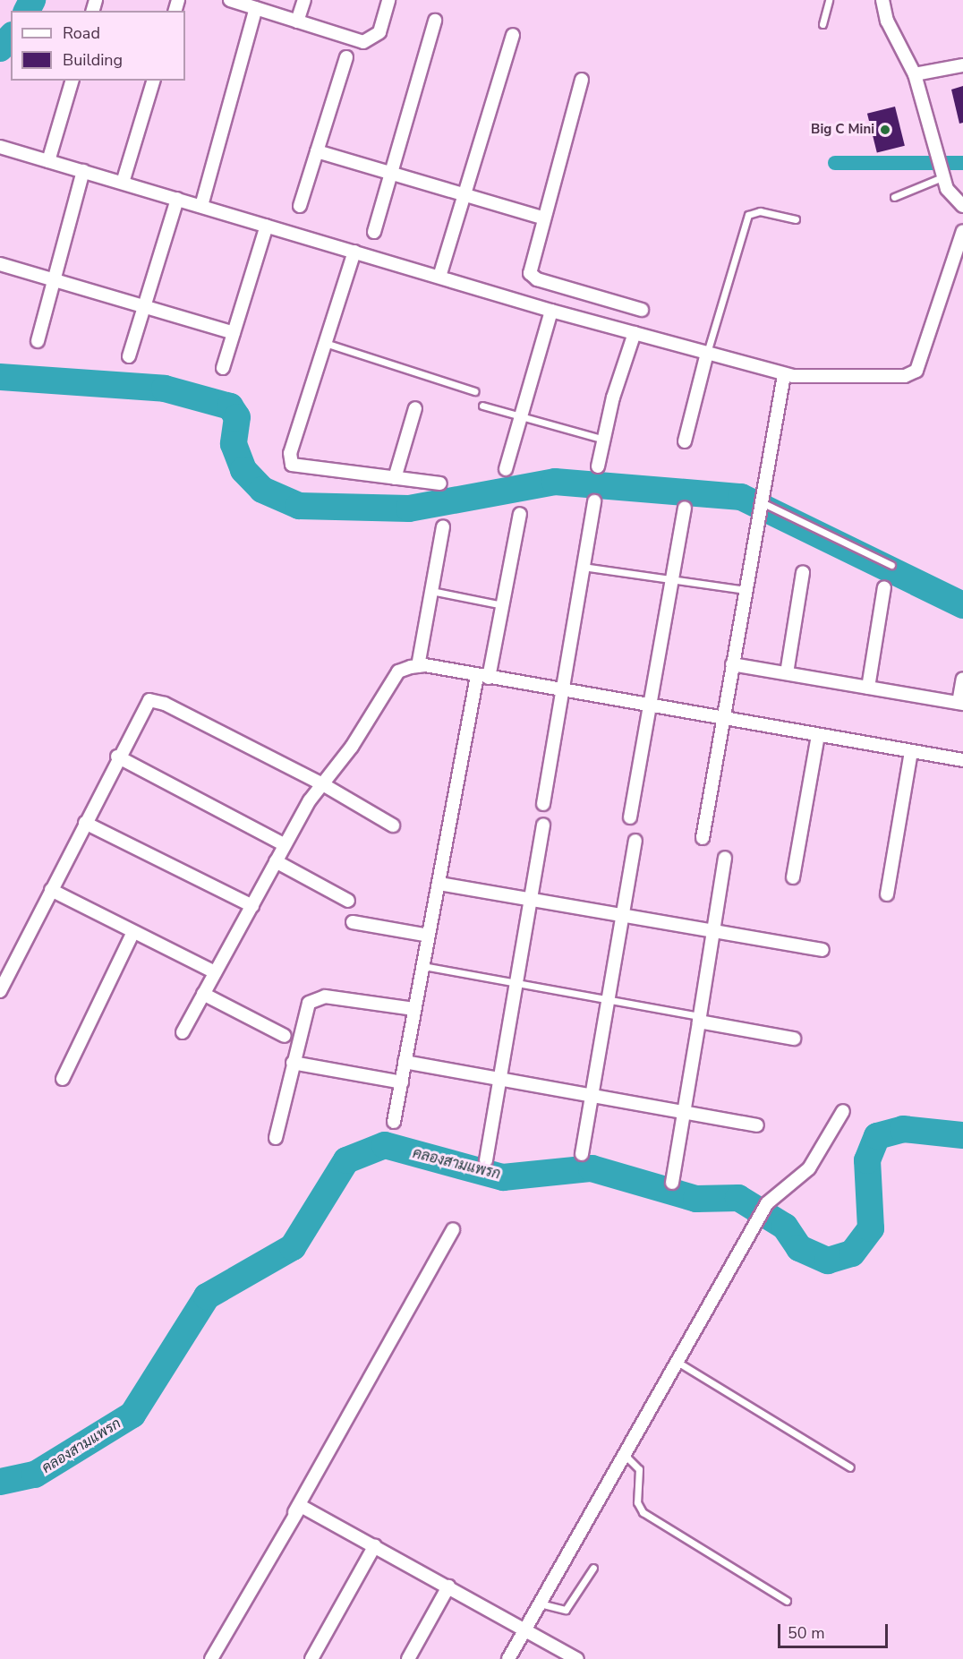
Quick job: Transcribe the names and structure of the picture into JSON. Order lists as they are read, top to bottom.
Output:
{
  "water": ["คลองสามแพรก"],
  "places": ["Big C Mini"],
  "legend": ["Road", "Building"],
  "scale_bar": "50 m"
}
